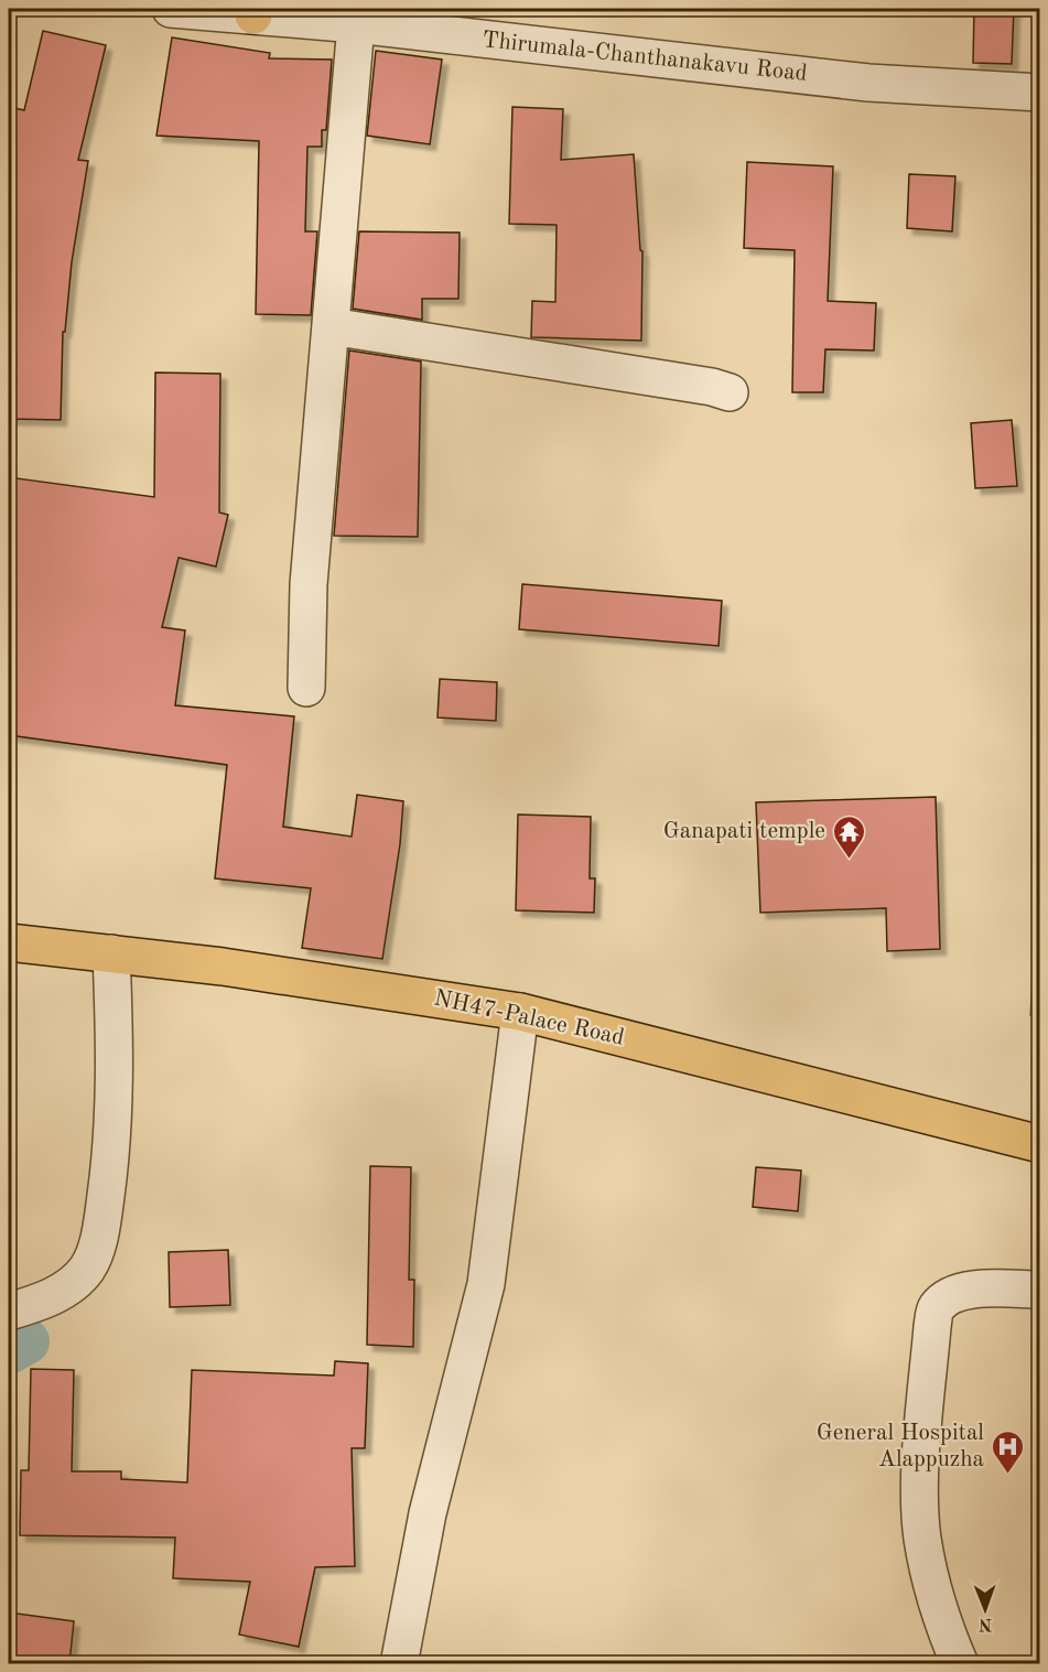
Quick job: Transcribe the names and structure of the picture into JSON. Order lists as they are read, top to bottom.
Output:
{
  "streets": {
    "main road": ["NH47-Palace Road"],
    "street": ["Thirumala-Chanthanakavu Road"]
  },
  "places": {
    "temple": ["Ganapati temple"],
    "hospital": ["General Hospital Alappuzha"]
  },
  "north": "bottom"
}
